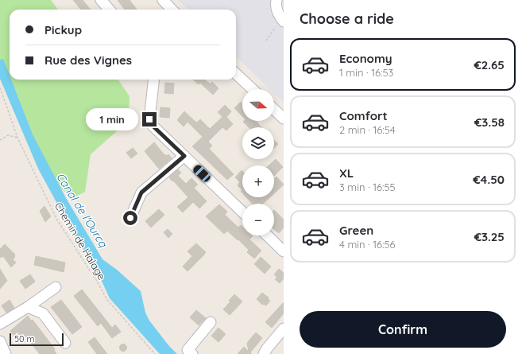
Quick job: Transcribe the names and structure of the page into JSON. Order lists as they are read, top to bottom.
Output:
{
  "streets": {
    "path": ["Chemin de Halage"]
  },
  "water": ["Canal de l'Ourcq"],
  "scale_bar": "50 m",
  "north": "right",
  "page": {
    "heading": "Choose a ride",
    "banner": ["Pickup", "Rue des Vignes"],
    "list": [
      {
        "name": "Economy",
        "note": "1 min · 16:53",
        "value": "€2.65"
      },
      {
        "name": "Comfort",
        "note": "2 min · 16:54",
        "value": "€3.58"
      },
      {
        "name": "XL",
        "note": "3 min · 16:55",
        "value": "€4.50"
      },
      {
        "name": "Green",
        "note": "4 min · 16:56",
        "value": "€3.25"
      }
    ],
    "map_buttons": ["+", "−"],
    "bubble": "1 min",
    "buttons": "Confirm",
    "scale": "50 m"
  }
}
